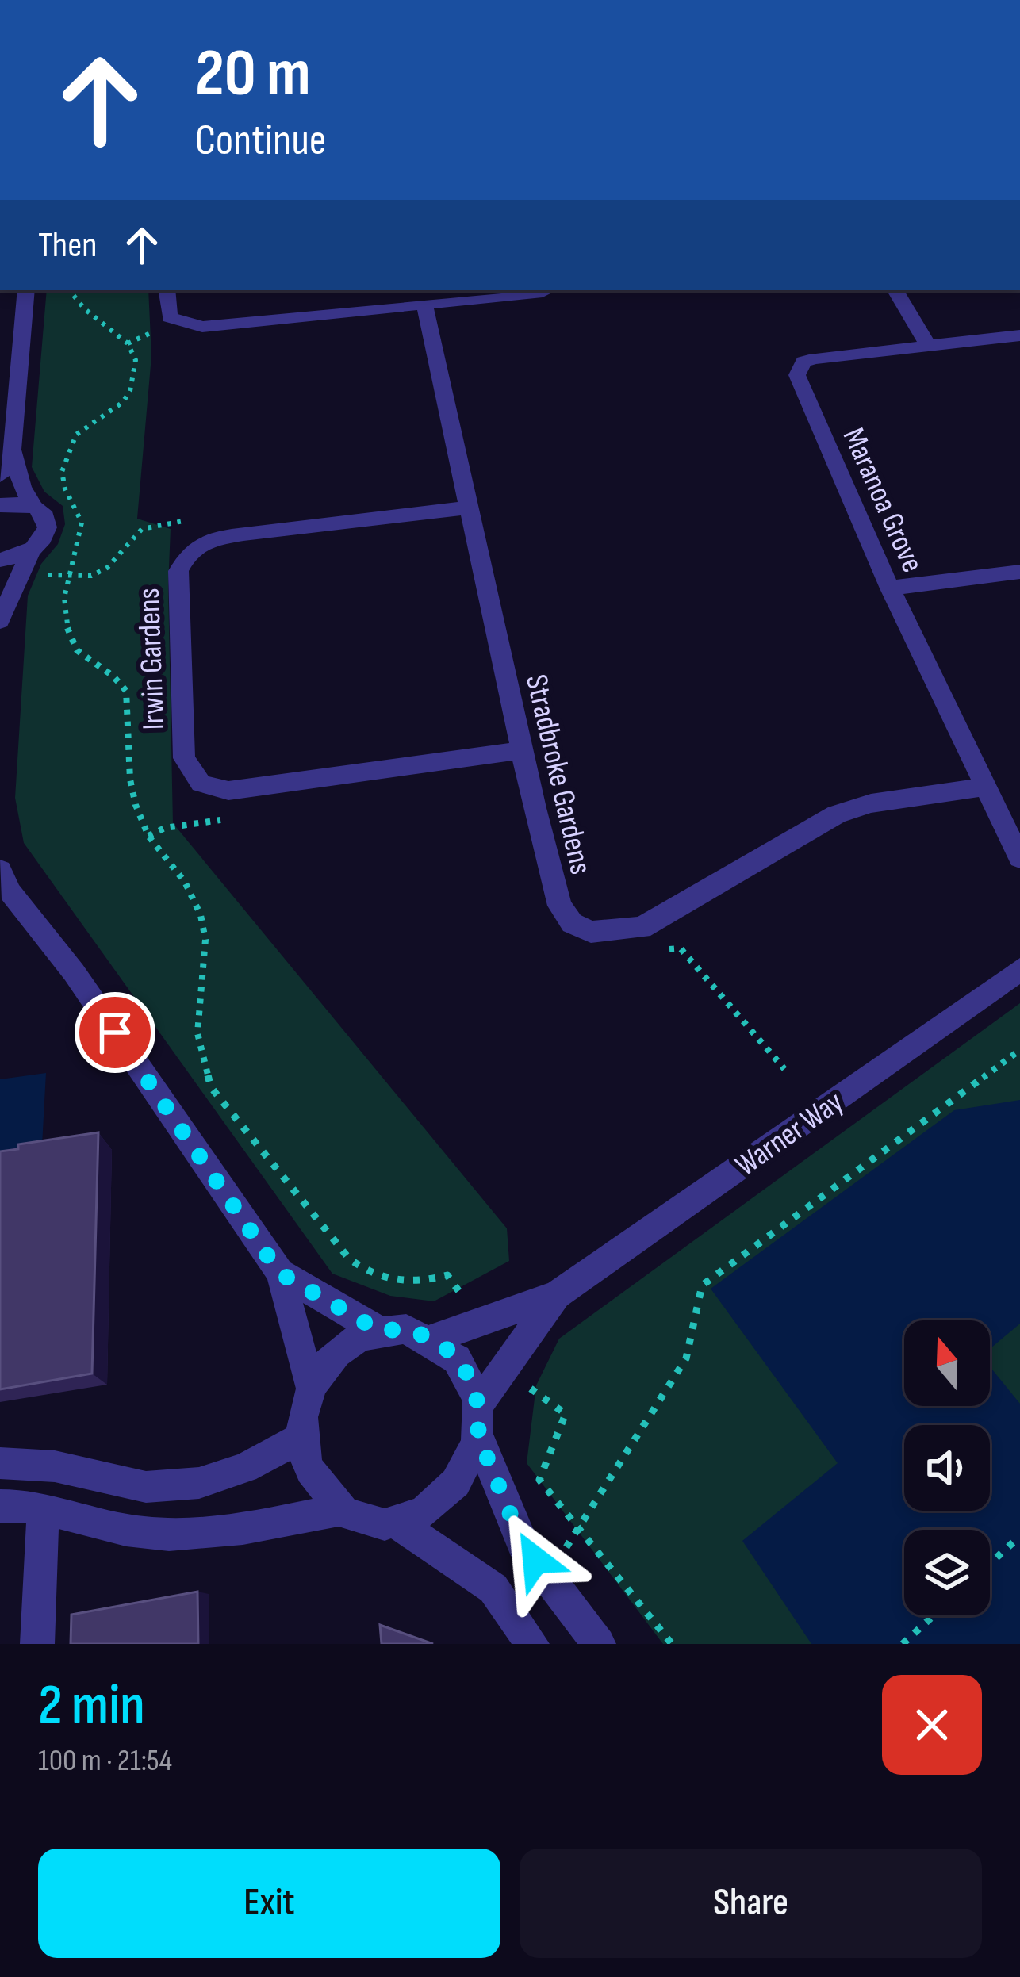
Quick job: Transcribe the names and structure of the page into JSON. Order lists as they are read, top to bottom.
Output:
{
  "streets": {
    "street": [
      "Maranoa Grove",
      "Irwin Gardens",
      "Stradbroke Gardens",
      "Warner Way"
    ]
  },
  "crossings": [
    ["Maranoa Grove", "Stradbroke Gardens"],
    ["Irwin Gardens", "Stradbroke Gardens"]
  ],
  "north": "top",
  "page": {
    "turn": ["20 m", "Continue"],
    "then": "Then",
    "heading": ["2 min", "100 m · 21:54"],
    "buttons": ["Exit", "Share"]
  }
}
